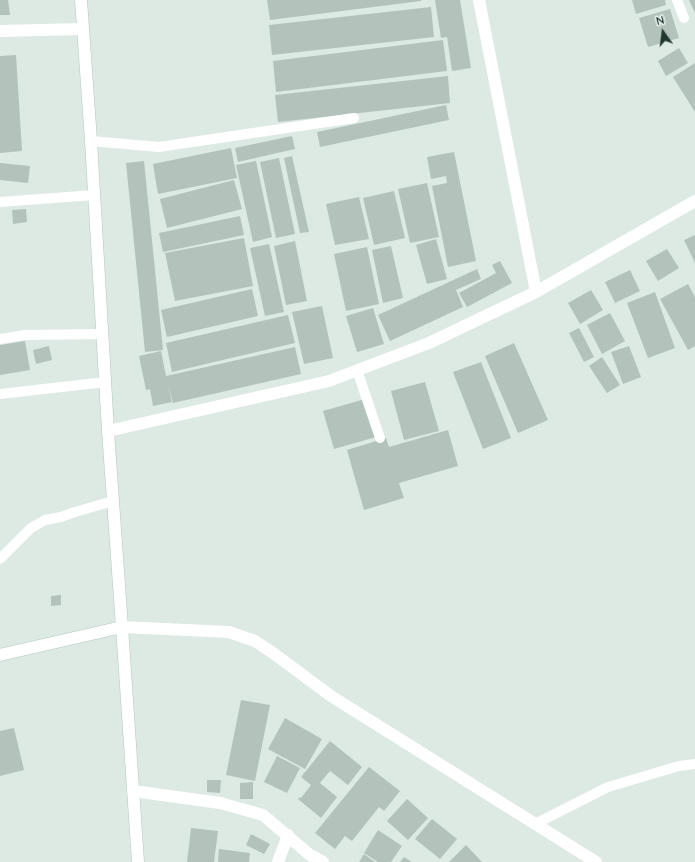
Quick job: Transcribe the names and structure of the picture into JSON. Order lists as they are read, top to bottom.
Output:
{
  "north": "top"
}
